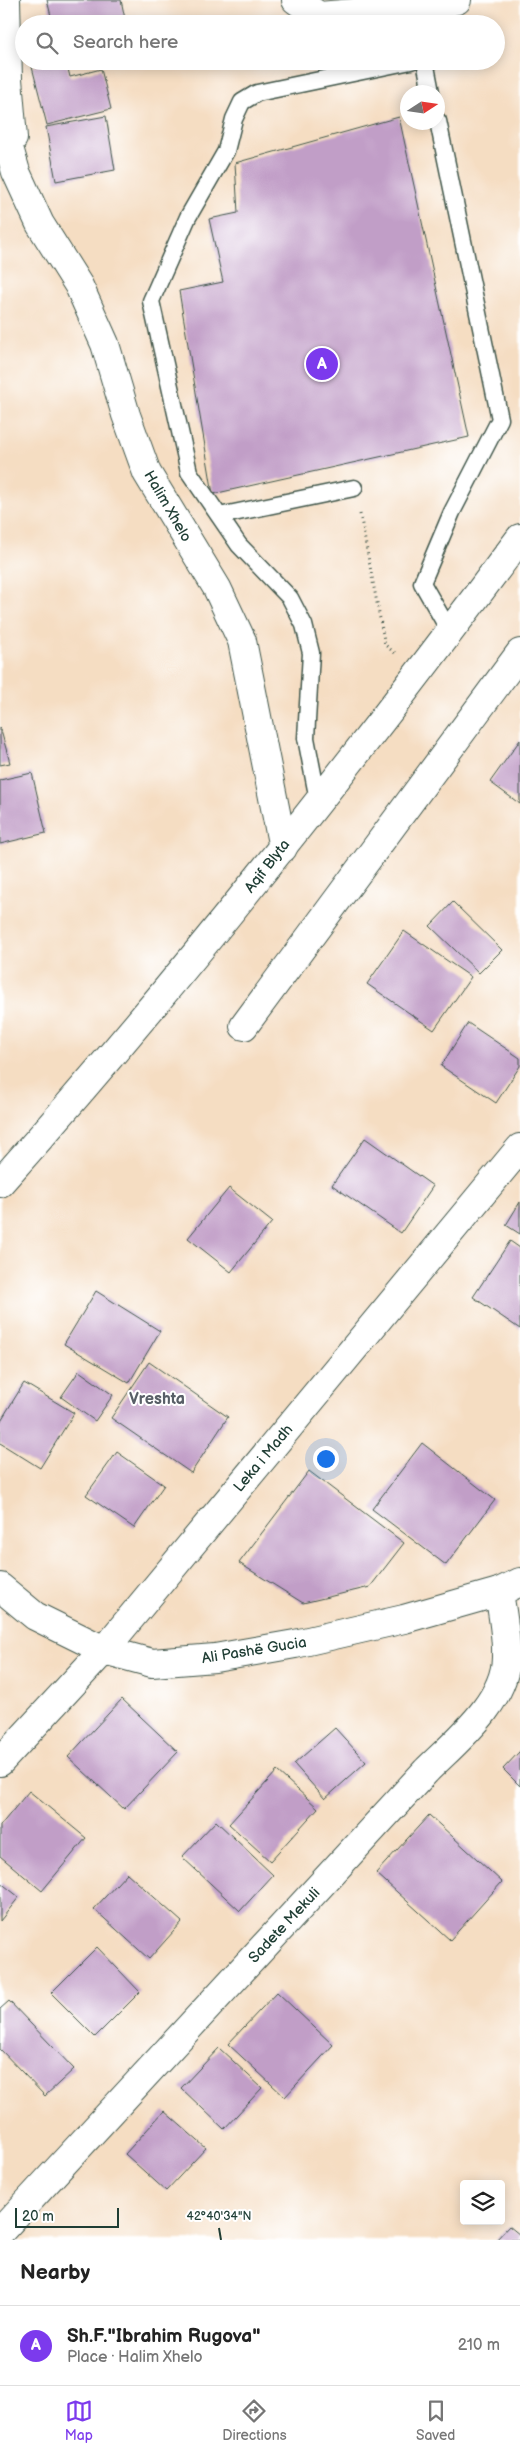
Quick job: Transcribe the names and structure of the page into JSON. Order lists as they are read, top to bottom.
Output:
{
  "streets": {
    "street": [
      "Halim Xhelo",
      "Aqif Blyta",
      "Leka i Madh",
      "Ali Pashë Gucia",
      "Sadete Mekuli"
    ]
  },
  "crossings": [
    ["Halim Xhelo", "Aqif Blyta"],
    ["Leka i Madh", "Ali Pashë Gucia"],
    ["Ali Pashë Gucia", "Sadete Mekuli"]
  ],
  "districts": ["Vreshta"],
  "scale_bar": "20 m",
  "north": "right",
  "page": {
    "search": "Search here",
    "pins": "A",
    "scale": "20 m",
    "heading": "Nearby",
    "list": [
      {
        "mark": "A",
        "name": "Sh.F.\"Ibrahim Rugova\"",
        "note": "Place · Halim Xhelo",
        "value": "210 m"
      }
    ],
    "nav": ["Map", "Directions", "Saved"]
  },
  "coordinates": ["42°40'34\"N"]
}
